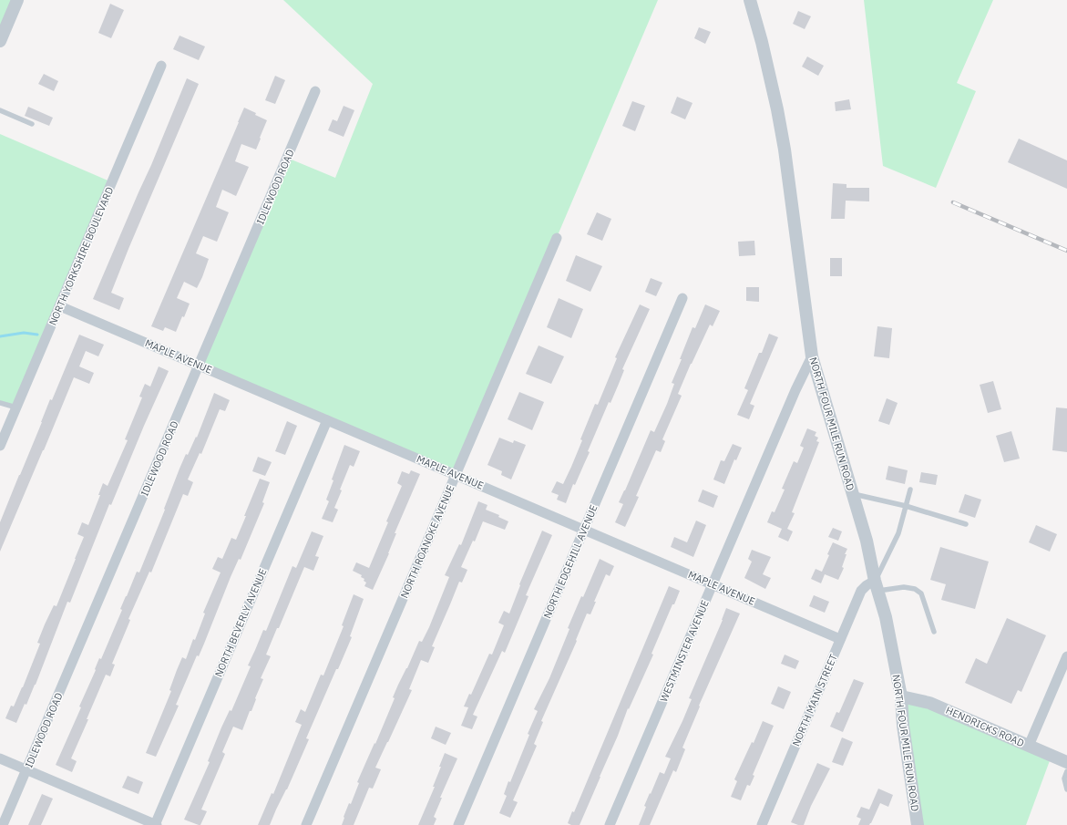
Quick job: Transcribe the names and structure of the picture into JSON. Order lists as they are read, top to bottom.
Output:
{
  "streets": {
    "street": [
      "IDLEWOOD ROAD",
      "NORTH YORKSHIRE BOULEVARD",
      "MAPLE AVENUE",
      "NORTH FOUR MILE RUN ROAD",
      "NORTH ROANOKE AVENUE",
      "NORTH EDGEHILL AVENUE",
      "NORTH BEVERLY AVENUE",
      "WESTMINSTER AVENUE",
      "NORTH MAIN STREET",
      "HENDRICKS ROAD"
    ]
  },
  "crossings": [
    ["IDLEWOOD ROAD", "MAPLE AVENUE"],
    ["NORTH YORKSHIRE BOULEVARD", "MAPLE AVENUE"],
    ["MAPLE AVENUE", "NORTH ROANOKE AVENUE"],
    ["MAPLE AVENUE", "NORTH EDGEHILL AVENUE"],
    ["MAPLE AVENUE", "NORTH BEVERLY AVENUE"],
    ["MAPLE AVENUE", "WESTMINSTER AVENUE"],
    ["MAPLE AVENUE", "NORTH MAIN STREET"],
    ["NORTH FOUR MILE RUN ROAD", "WESTMINSTER AVENUE"],
    ["NORTH FOUR MILE RUN ROAD", "NORTH MAIN STREET"],
    ["NORTH FOUR MILE RUN ROAD", "HENDRICKS ROAD"]
  ]
}
